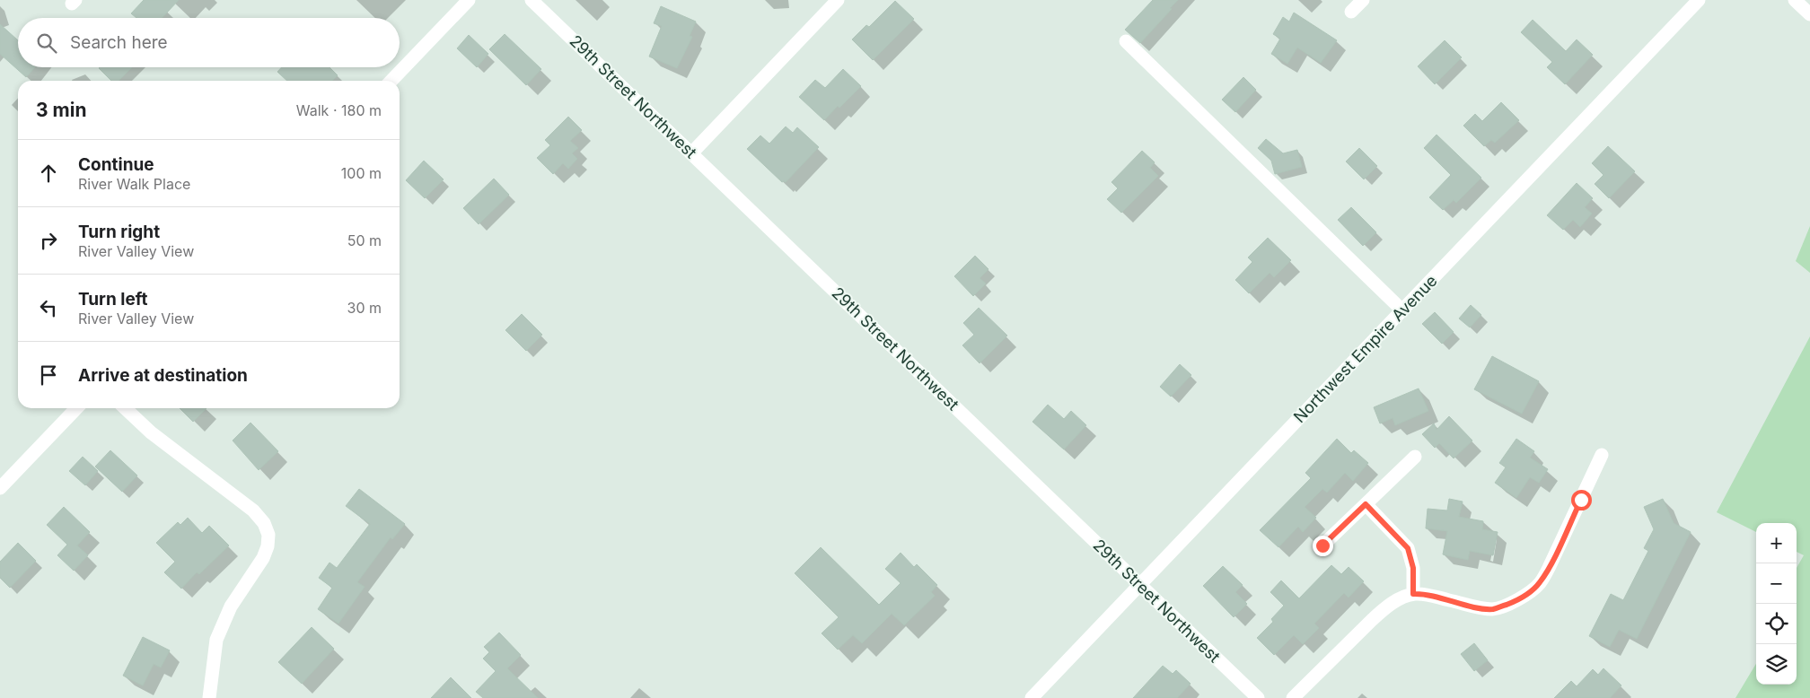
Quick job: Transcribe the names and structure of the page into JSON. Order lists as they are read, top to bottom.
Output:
{
  "streets": {
    "street": ["29th Street Northwest", "Northwest Empire Avenue"]
  },
  "crossings": [
    ["29th Street Northwest", "Northwest Empire Avenue"]
  ],
  "page": {
    "search": "Search here",
    "heading": ["3 min", "Walk · 180 m"],
    "list": [
      ["Continue", "River Walk Place", "100 m"],
      ["Turn right", "River Valley View", "50 m"],
      ["Turn left", "River Valley View", "30 m"],
      "Arrive at destination"
    ],
    "map_buttons": ["+", "−"]
  }
}
